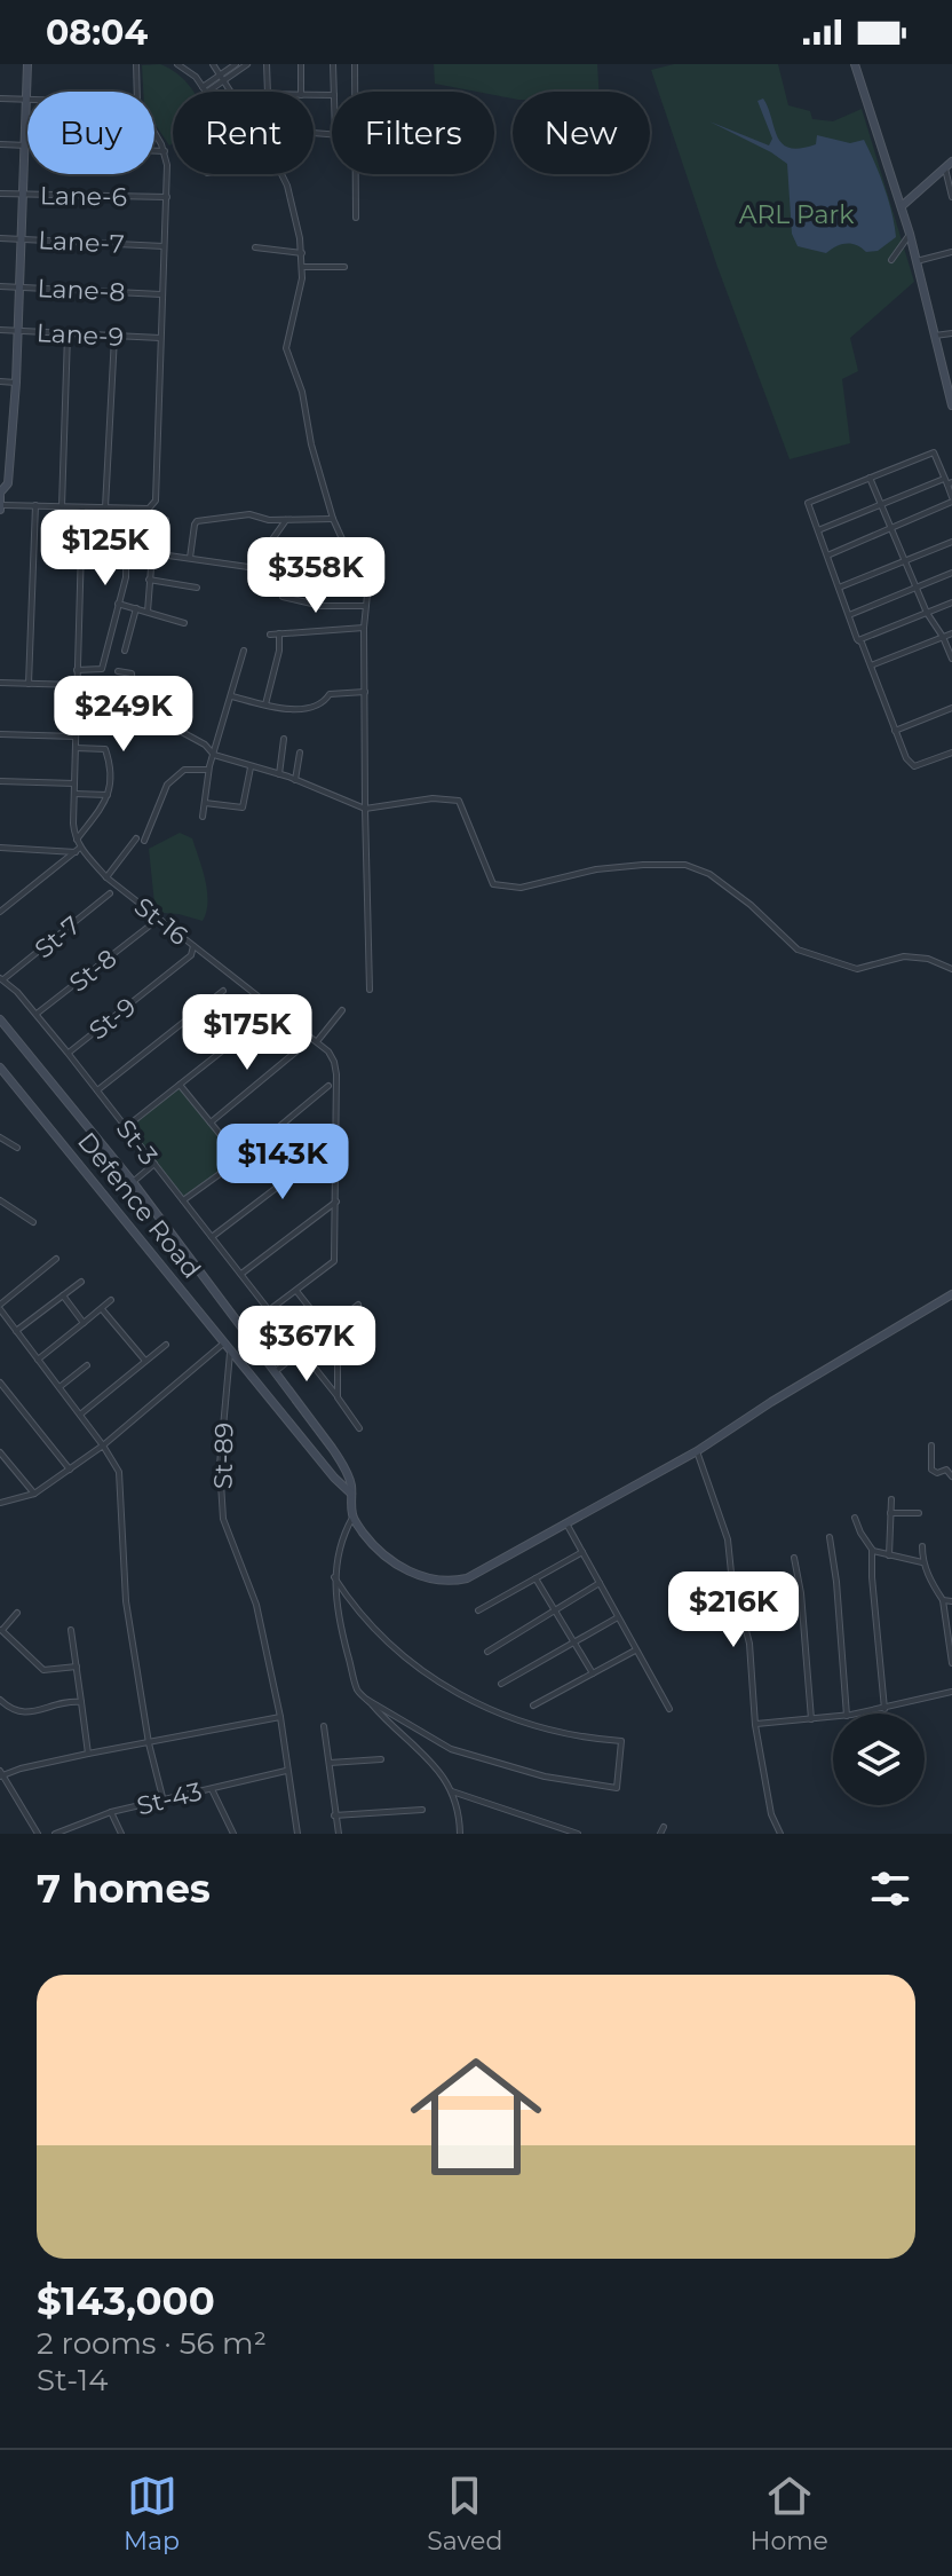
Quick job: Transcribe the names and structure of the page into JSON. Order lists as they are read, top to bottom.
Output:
{
  "streets": {
    "street": [
      "Lane-6",
      "Lane-7",
      "Lane-8",
      "Lane-9",
      "St-16",
      "St-7",
      "St-8",
      "St-9",
      "St-3",
      "Defence Road",
      "St-89",
      "St-43"
    ]
  },
  "crossings": [
    ["St-16", "St-9"],
    ["St-16", "St-3"],
    ["St-7", "St-3"],
    ["St-8", "St-3"],
    ["St-9", "St-3"],
    ["Defence Road", "St-89"],
    ["St-89", "St-43"]
  ],
  "parks": ["ARL Park"],
  "page": {
    "status": "08:04",
    "chip": [
      "Buy",
      "Rent",
      "Filters",
      "New"
    ],
    "price": [
      "$125K",
      "$358K",
      "$249K",
      "$175K",
      "$143K",
      "$367K",
      "$216K"
    ],
    "heading": "7 homes",
    "list": [
      {
        "name": "$143,000",
        "note": "2 rooms · 56 m² · St-14"
      }
    ],
    "tabs": ["Map", "Saved", "Home"]
  }
}
